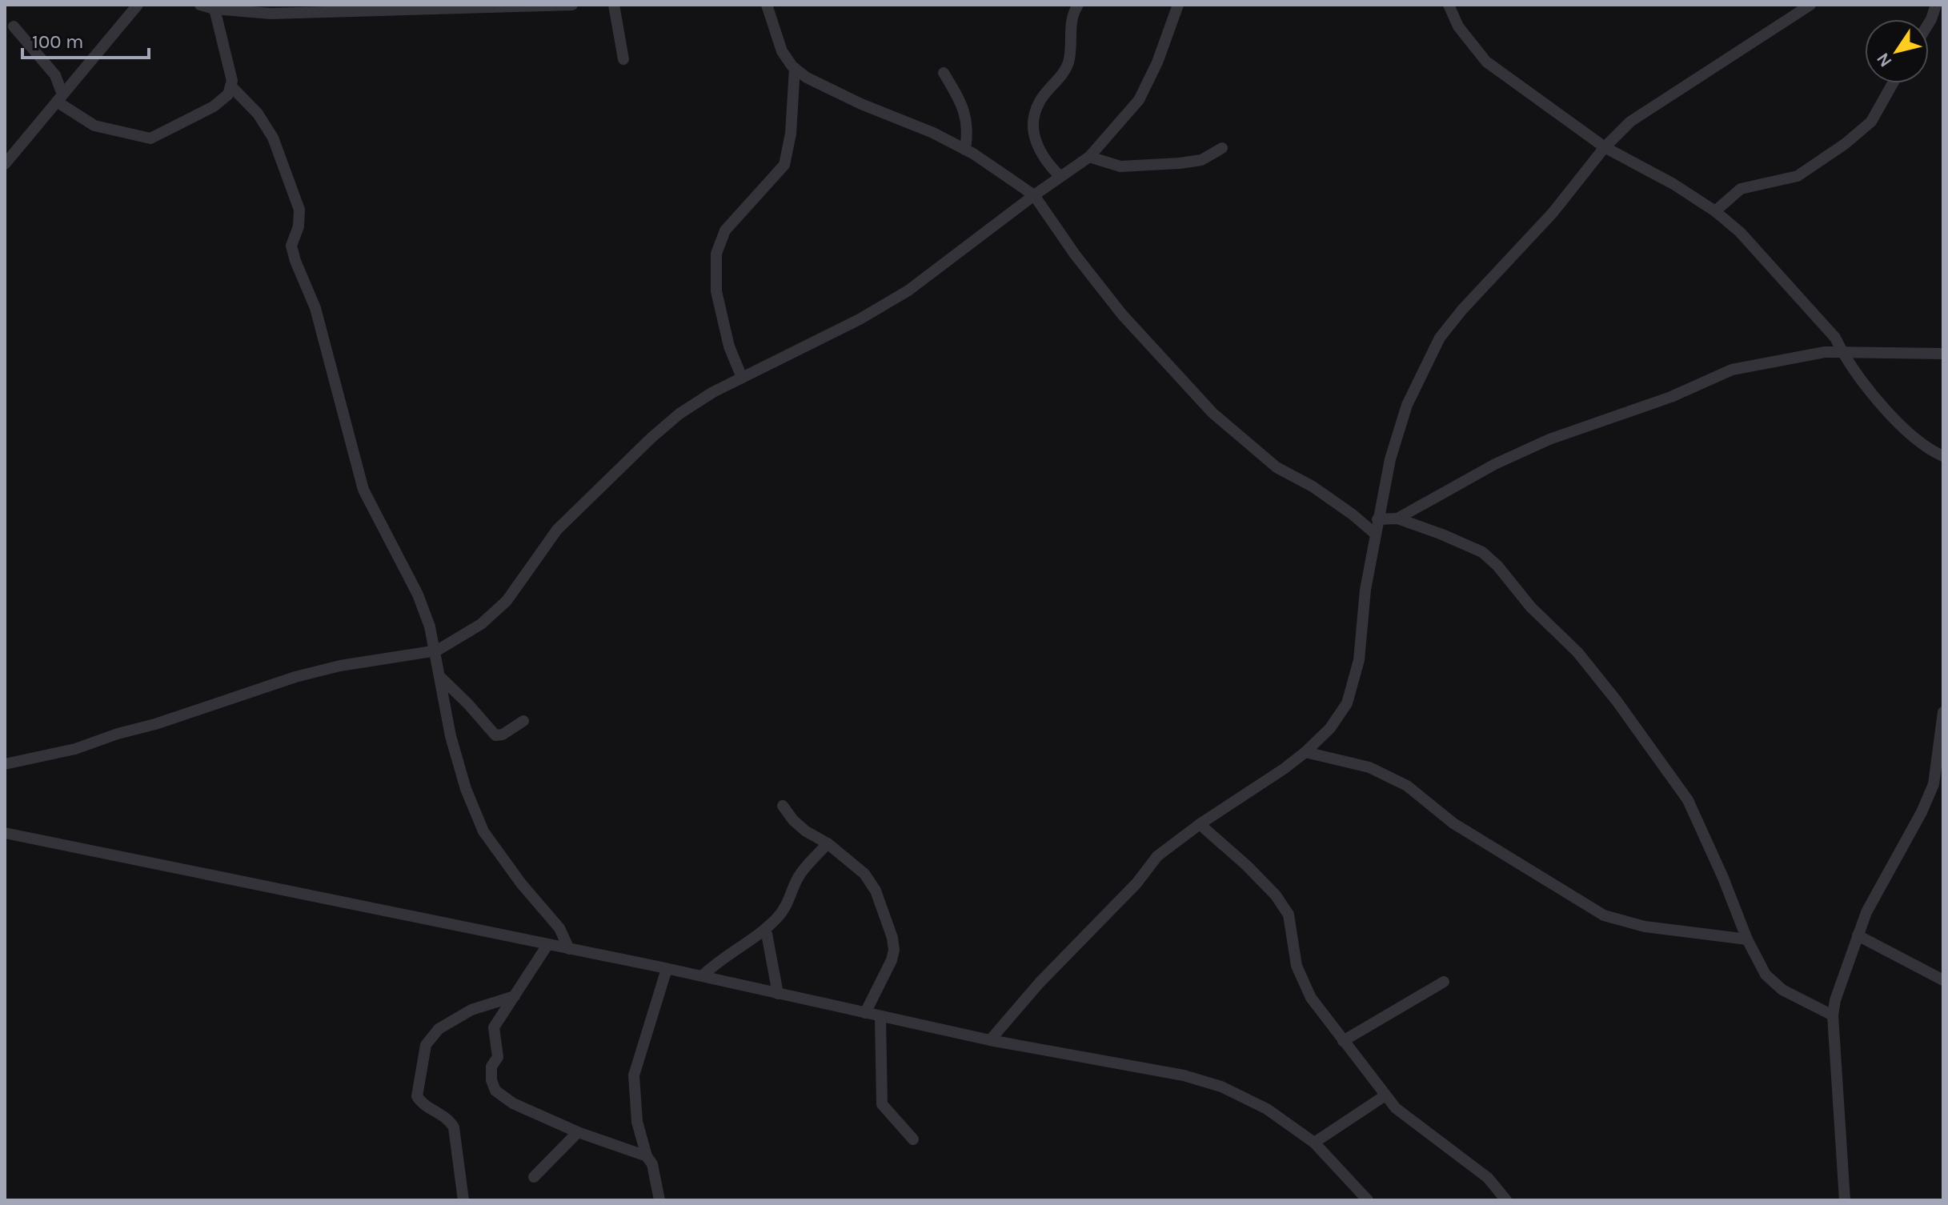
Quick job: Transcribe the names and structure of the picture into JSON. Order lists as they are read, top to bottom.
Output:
{
  "scale_bar": "100 m",
  "north": "bottom left"
}
